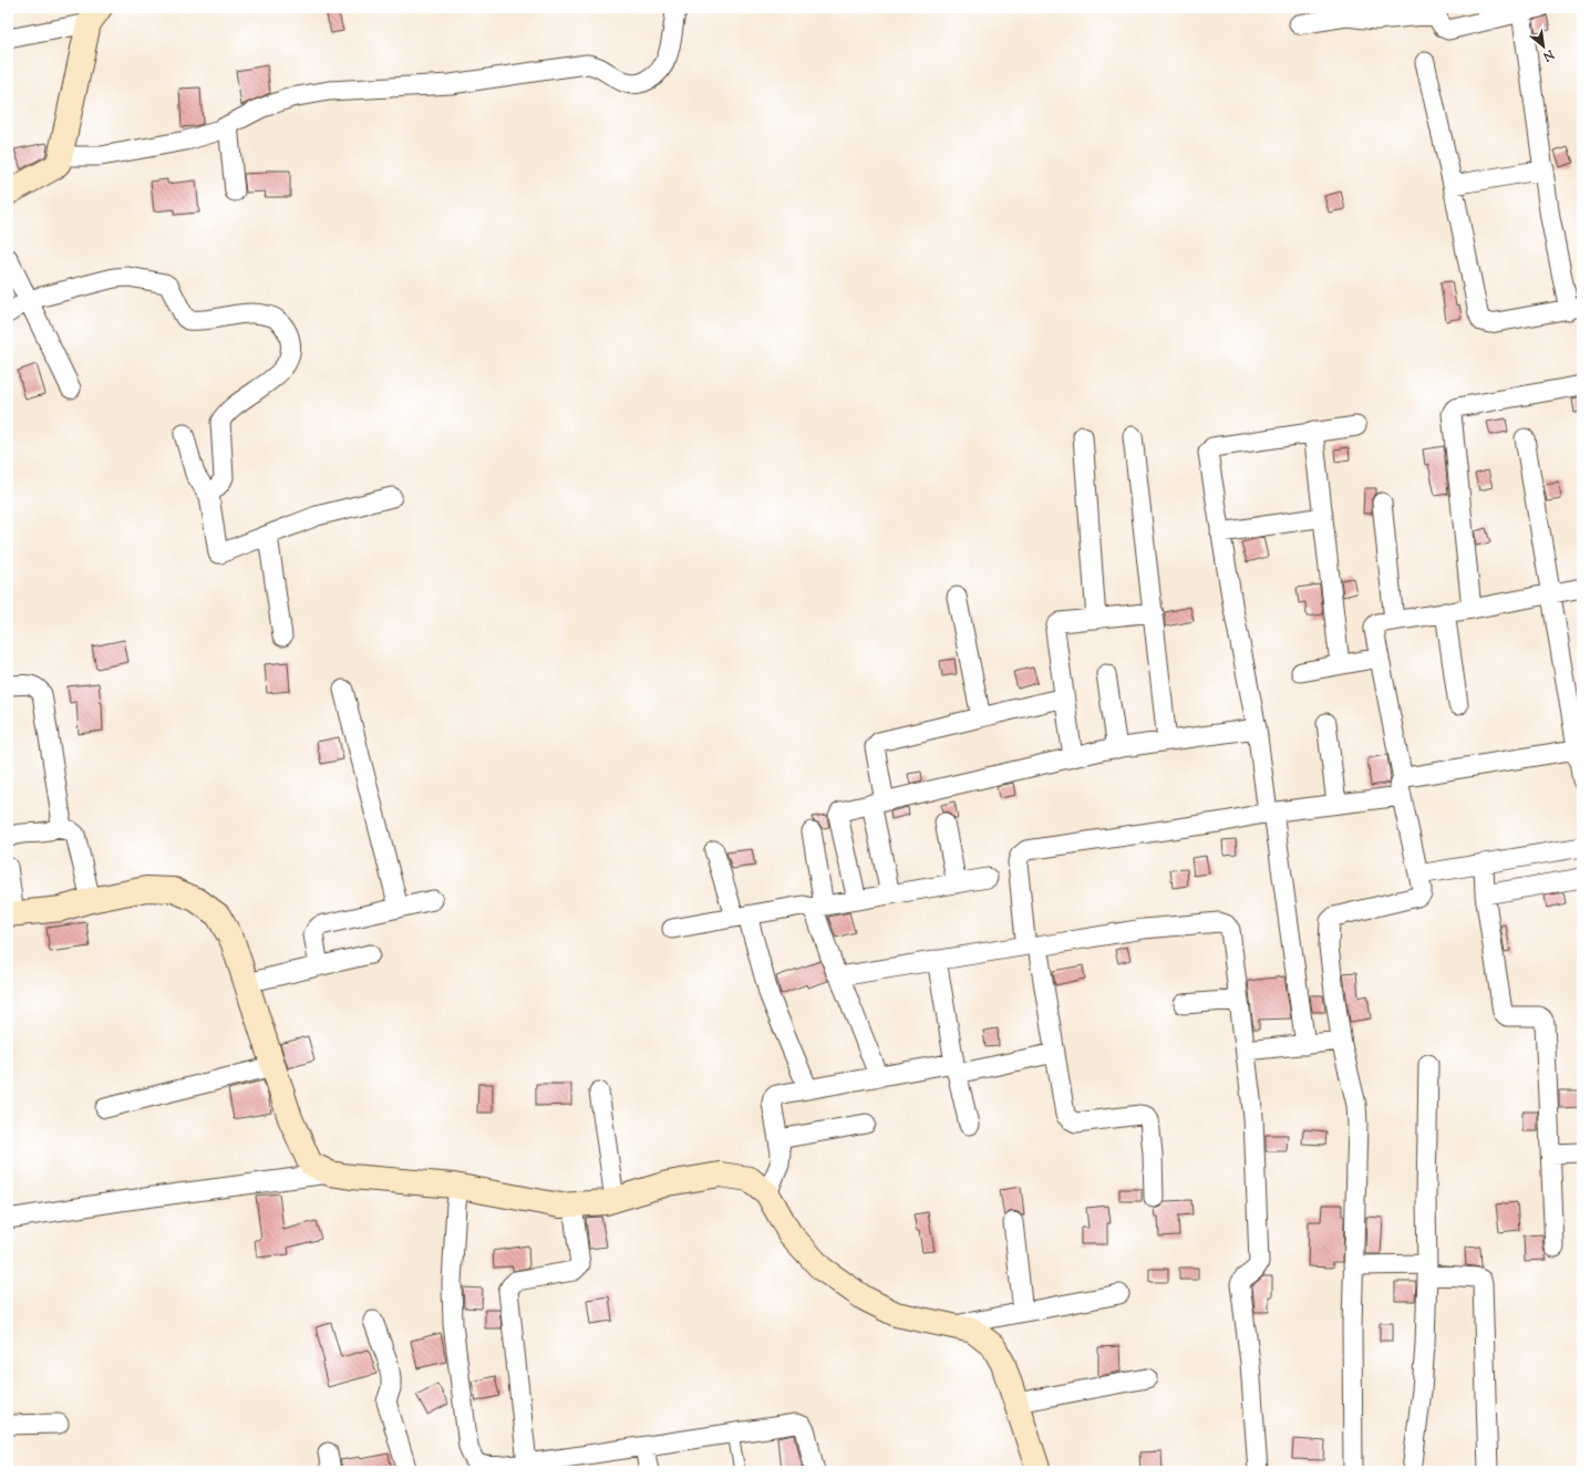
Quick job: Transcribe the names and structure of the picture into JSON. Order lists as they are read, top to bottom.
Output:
{
  "north": "bottom right"
}
